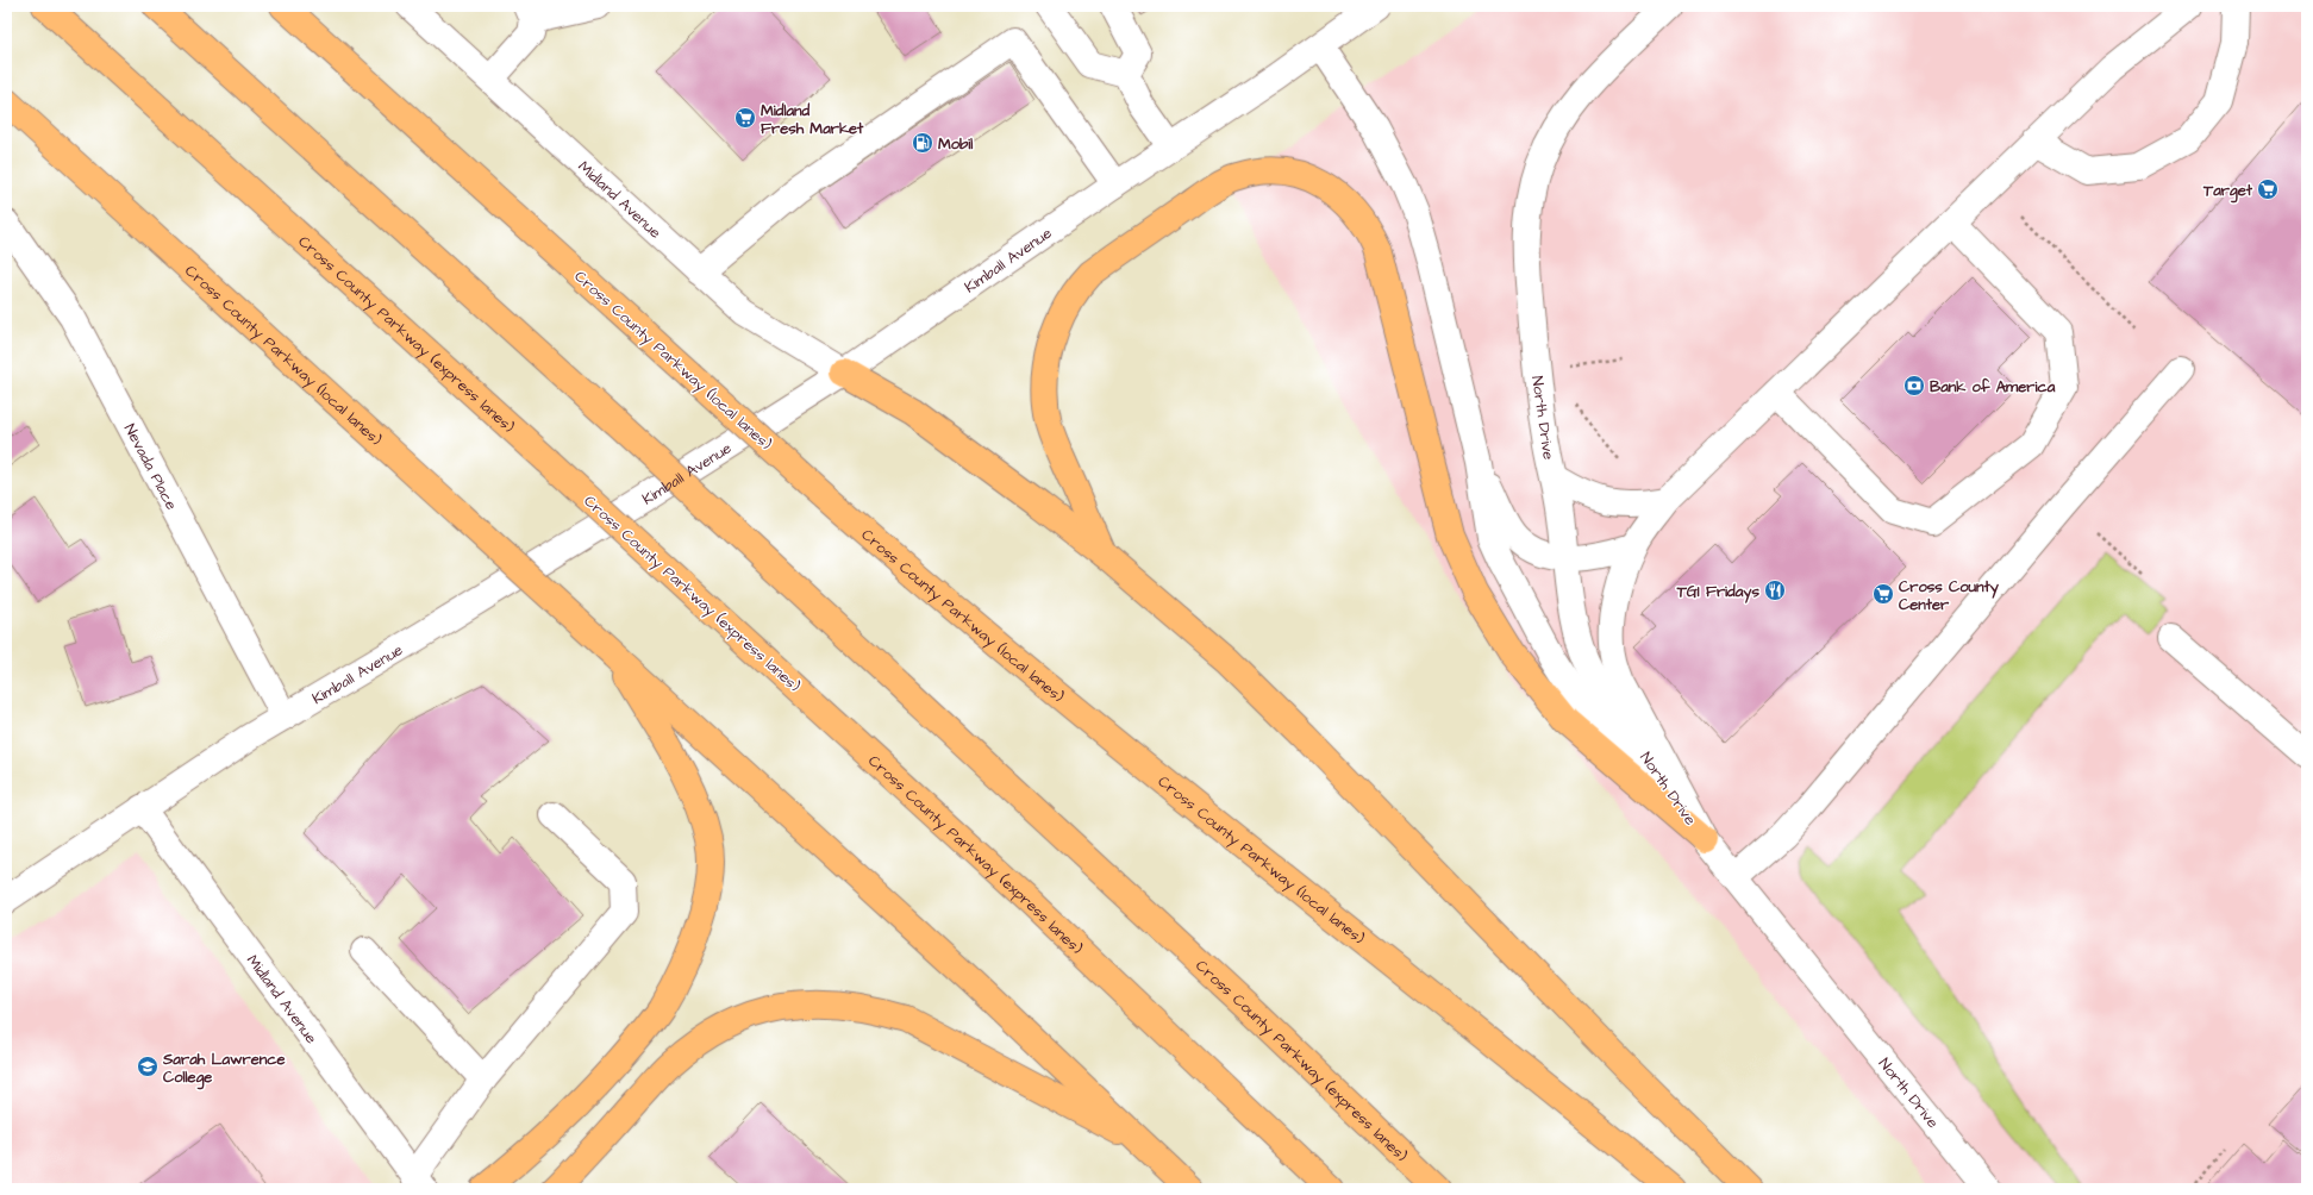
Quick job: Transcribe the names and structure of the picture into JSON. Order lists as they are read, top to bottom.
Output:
{
  "streets": {
    "highway": ["Cross County Parkway (express lanes)", "Cross County Parkway (local lanes)"],
    "street": [
      "Midland Avenue",
      "Kimball Avenue",
      "North Drive",
      "Nevada Place"
    ]
  },
  "crossings": [
    ["Midland Avenue", "Kimball Avenue"],
    ["Kimball Avenue", "North Drive"],
    ["Kimball Avenue", "Nevada Place"]
  ],
  "places": {
    "supermarket": ["Midland Fresh Market", "Target", "Cross County Center"],
    "fuel station": ["Mobil"],
    "bank": ["Bank of America"],
    "restaurant": ["TGI Fridays"],
    "school or university": ["Sarah Lawrence College"]
  }
}
